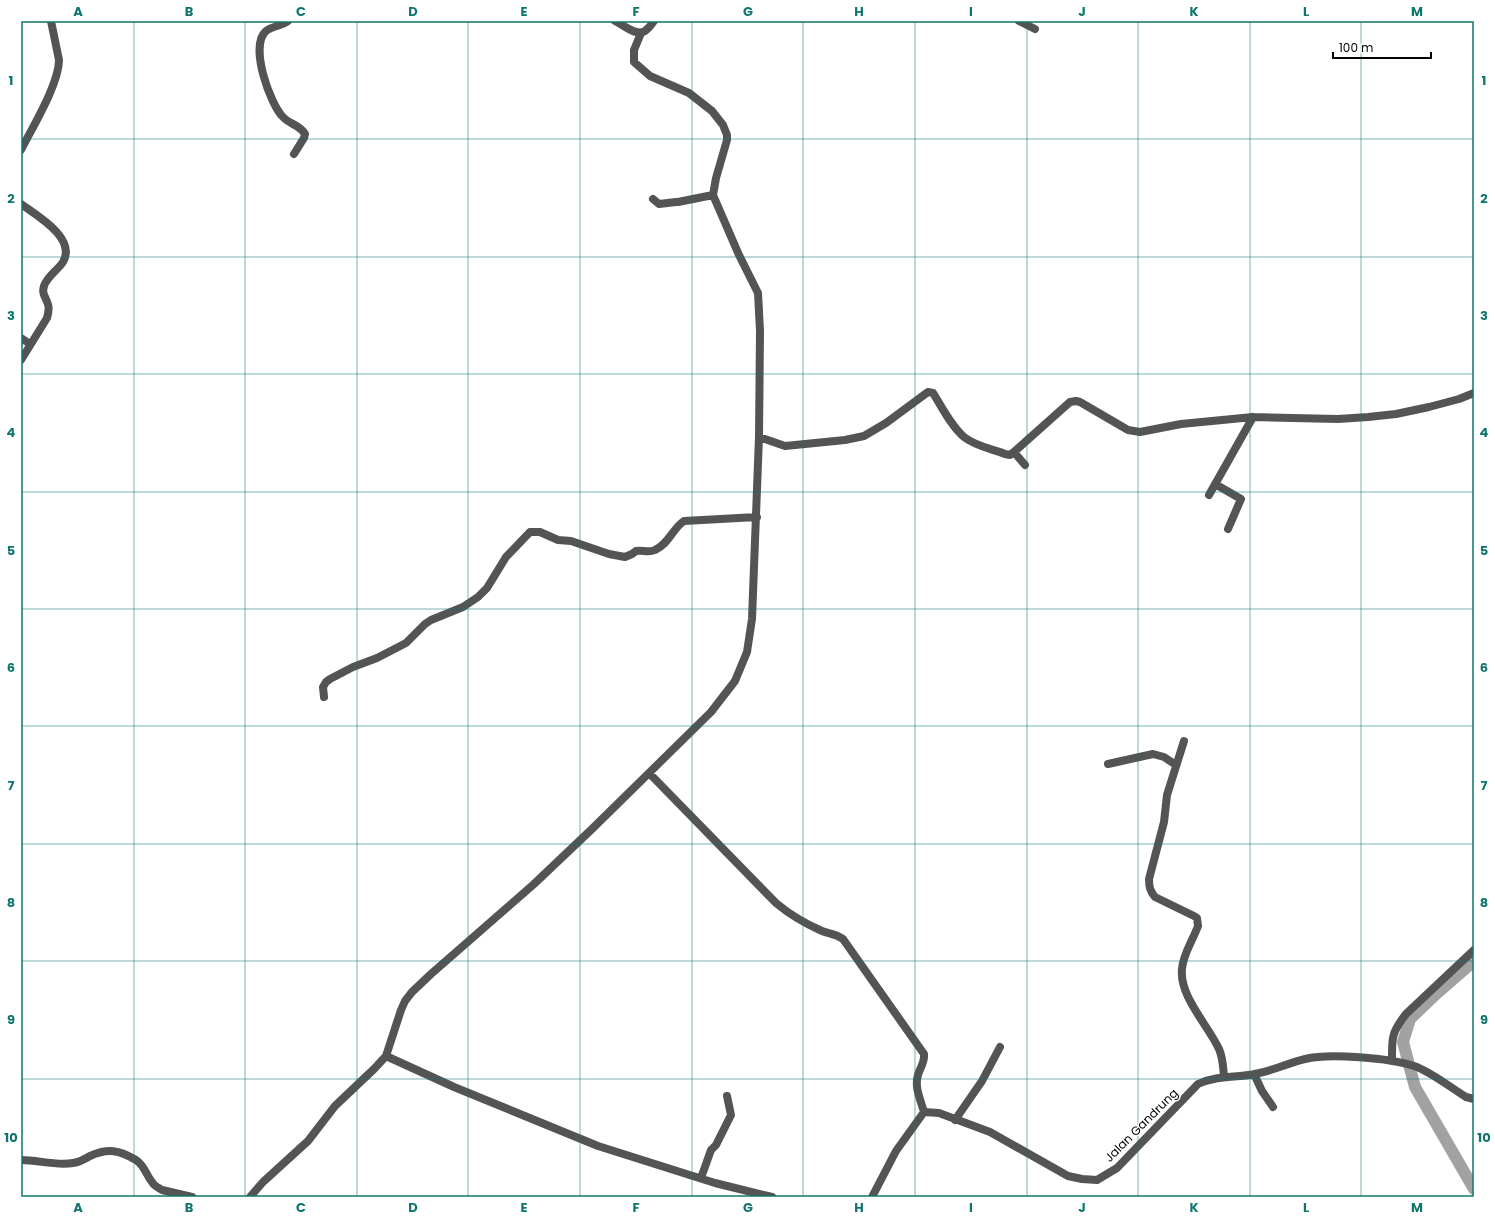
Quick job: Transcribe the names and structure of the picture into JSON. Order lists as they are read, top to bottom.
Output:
{
  "streets": {
    "street": ["Jalan Gandrung"]
  },
  "scale_bar": "100 m",
  "grid": {
    "columns": [
      "A",
      "B",
      "C",
      "D",
      "E",
      "F",
      "G",
      "H",
      "I",
      "J",
      "K",
      "L",
      "M"
    ],
    "rows": [
      "1",
      "2",
      "3",
      "4",
      "5",
      "6",
      "7",
      "8",
      "9",
      "10"
    ]
  }
}
